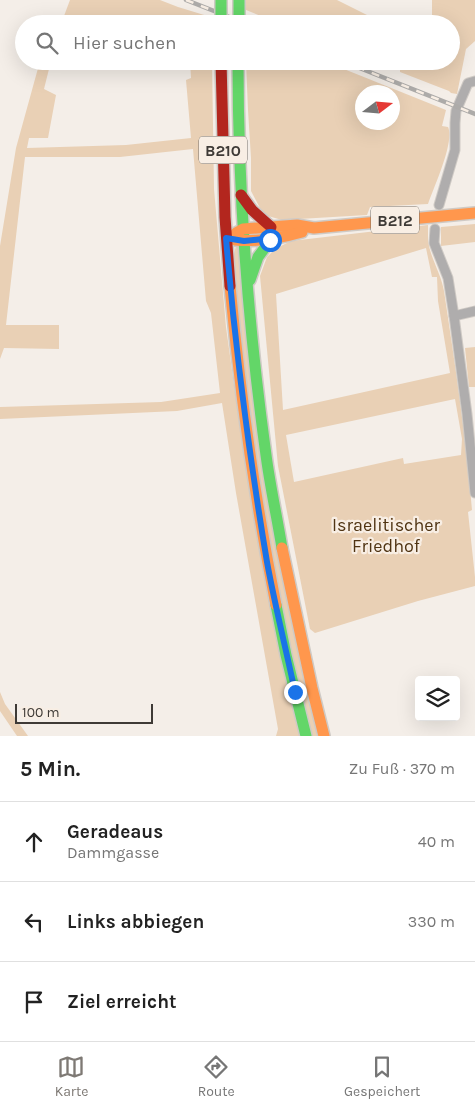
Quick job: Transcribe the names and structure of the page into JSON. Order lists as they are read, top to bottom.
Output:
{
  "streets": {
    "main road": ["B210", "B212"]
  },
  "crossings": [
    ["B210", "B212"]
  ],
  "parks": ["Israelitischer Friedhof"],
  "scale_bar": "100 m",
  "north": "right",
  "page": {
    "search": "Hier suchen",
    "scale": "100 m",
    "heading": ["5 Min.", "Zu Fuß · 370 m"],
    "list": [
      ["Geradeaus", "Dammgasse", "40 m"],
      ["Links abbiegen", "330 m"],
      "Ziel erreicht"
    ],
    "nav": ["Karte", "Route", "Gespeichert"]
  }
}
